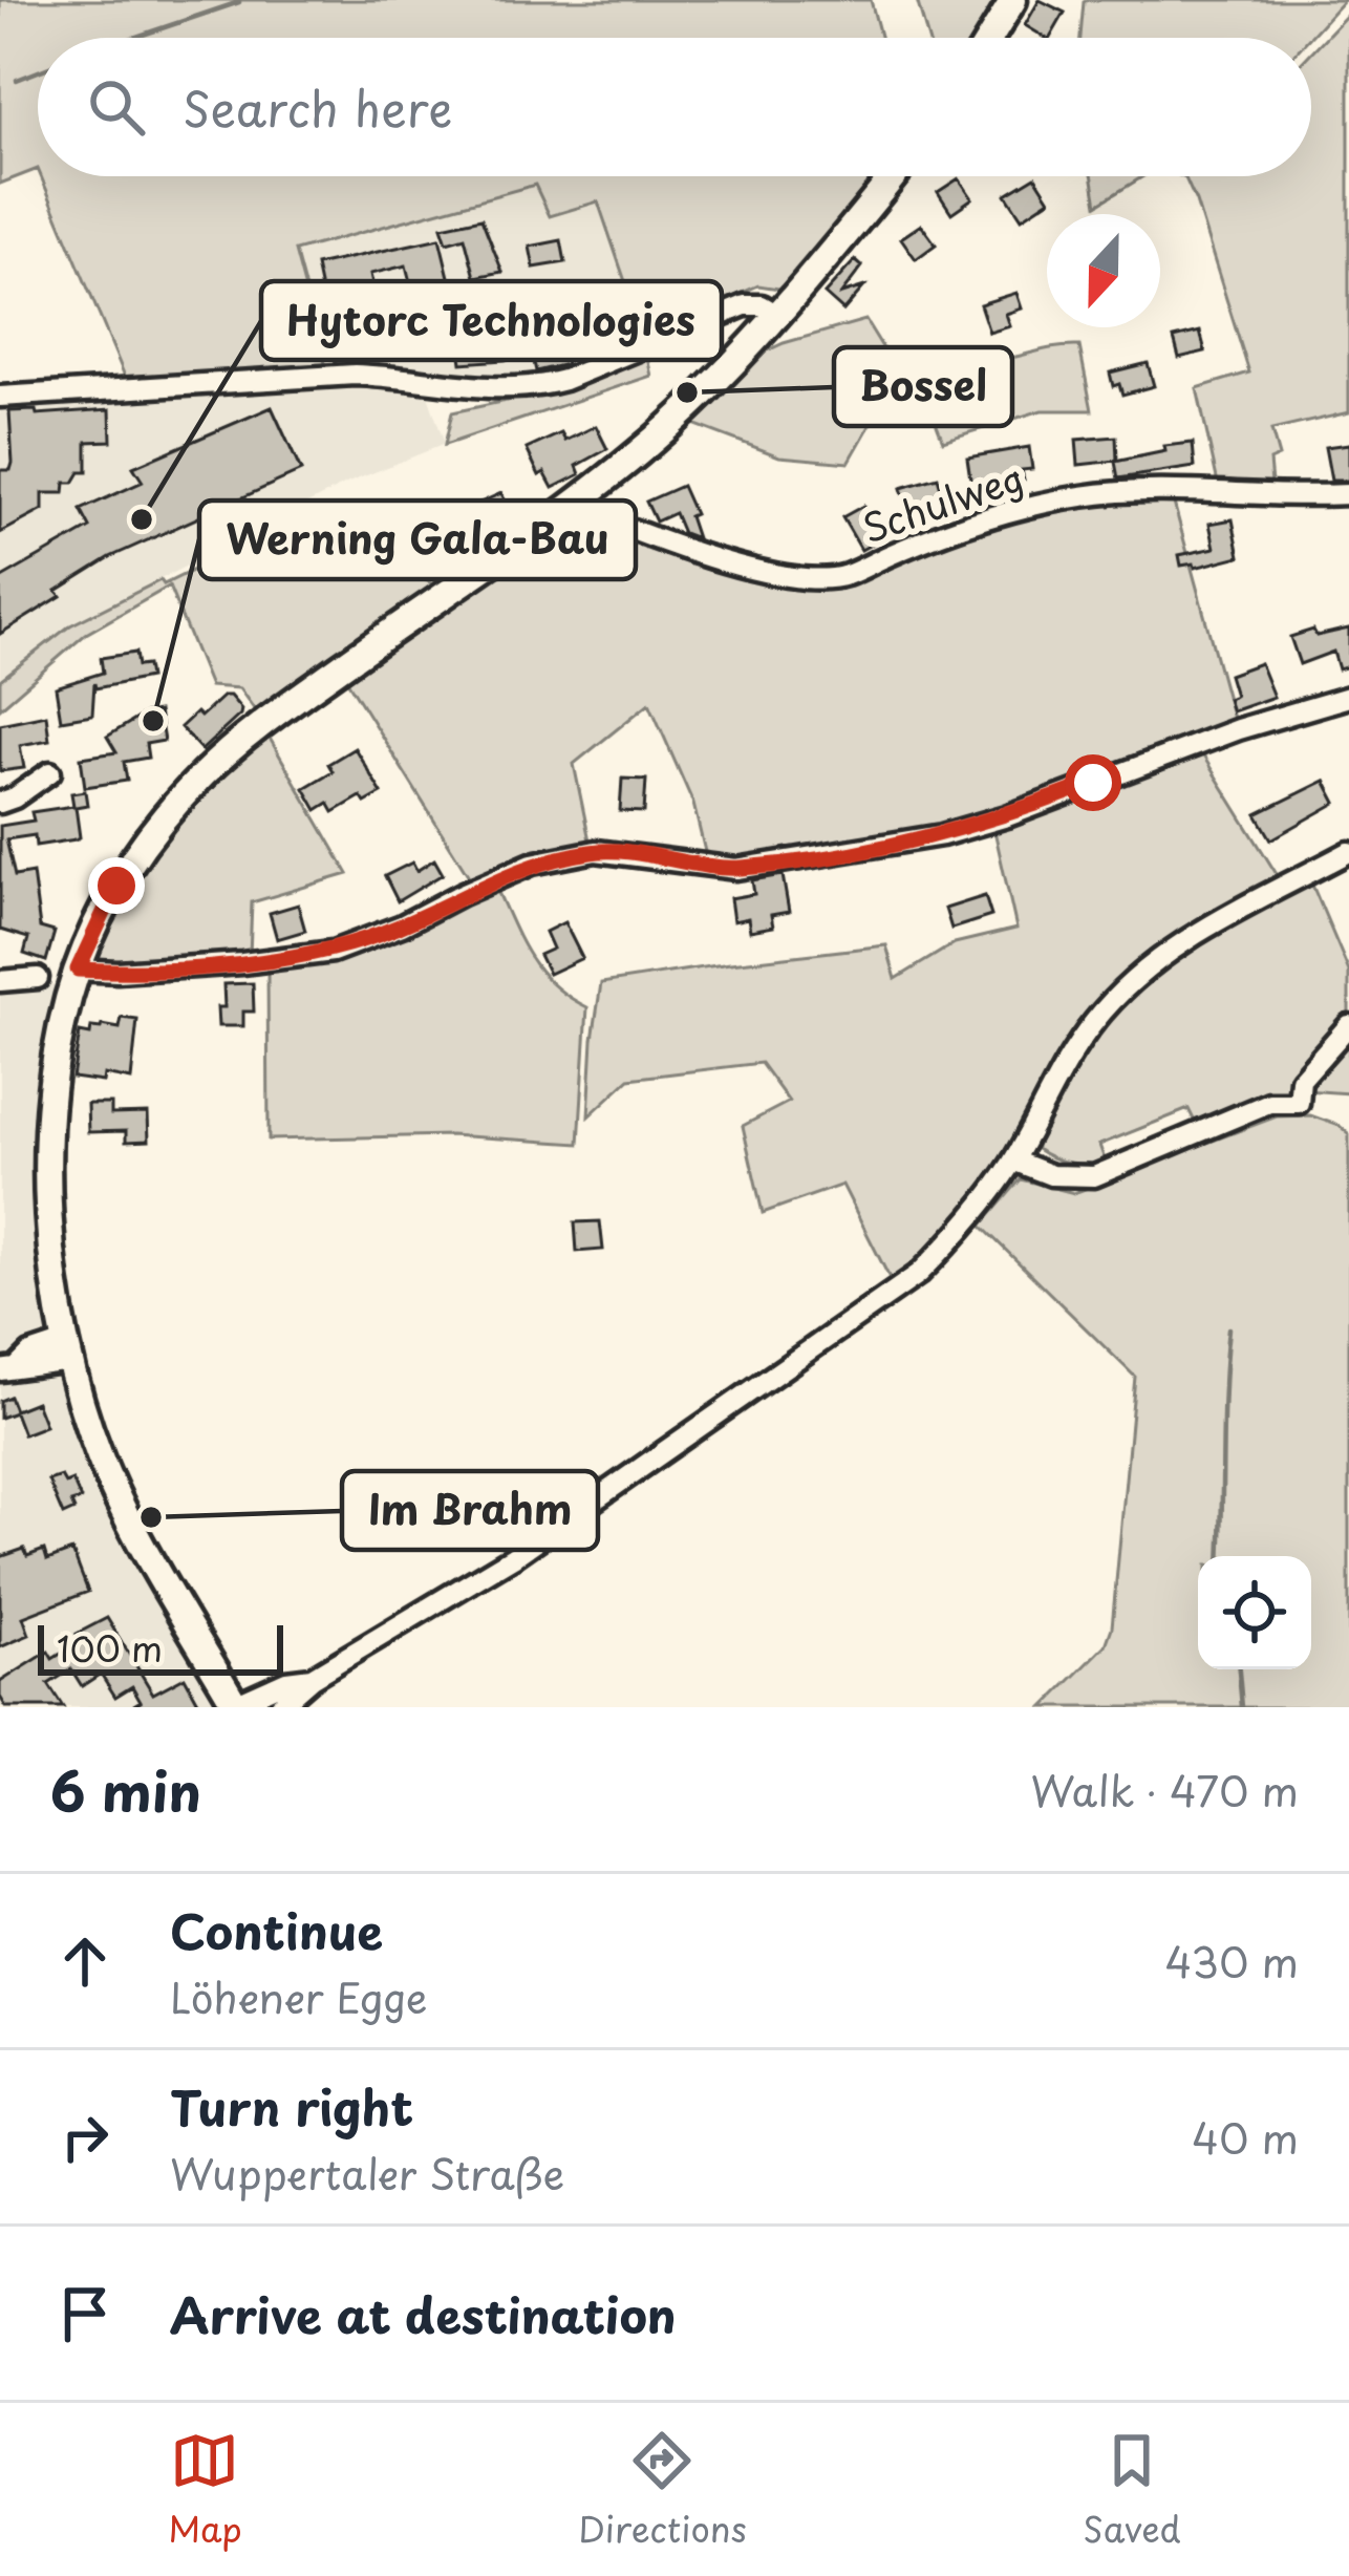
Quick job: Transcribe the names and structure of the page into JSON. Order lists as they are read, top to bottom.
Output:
{
  "streets": {
    "street": ["Schulweg"]
  },
  "places": [
    "Bossel",
    "Hytorc Technologies",
    "Werning Gala-Bau",
    "Im Brahm"
  ],
  "scale_bar": "100 m",
  "north": "bottom",
  "page": {
    "search": "Search here",
    "scale": "100 m",
    "heading": ["6 min", "Walk · 470 m"],
    "list": [
      ["Continue", "Löhener Egge", "430 m"],
      ["Turn right", "Wuppertaler Straße", "40 m"],
      "Arrive at destination"
    ],
    "nav": ["Map", "Directions", "Saved"]
  }
}
